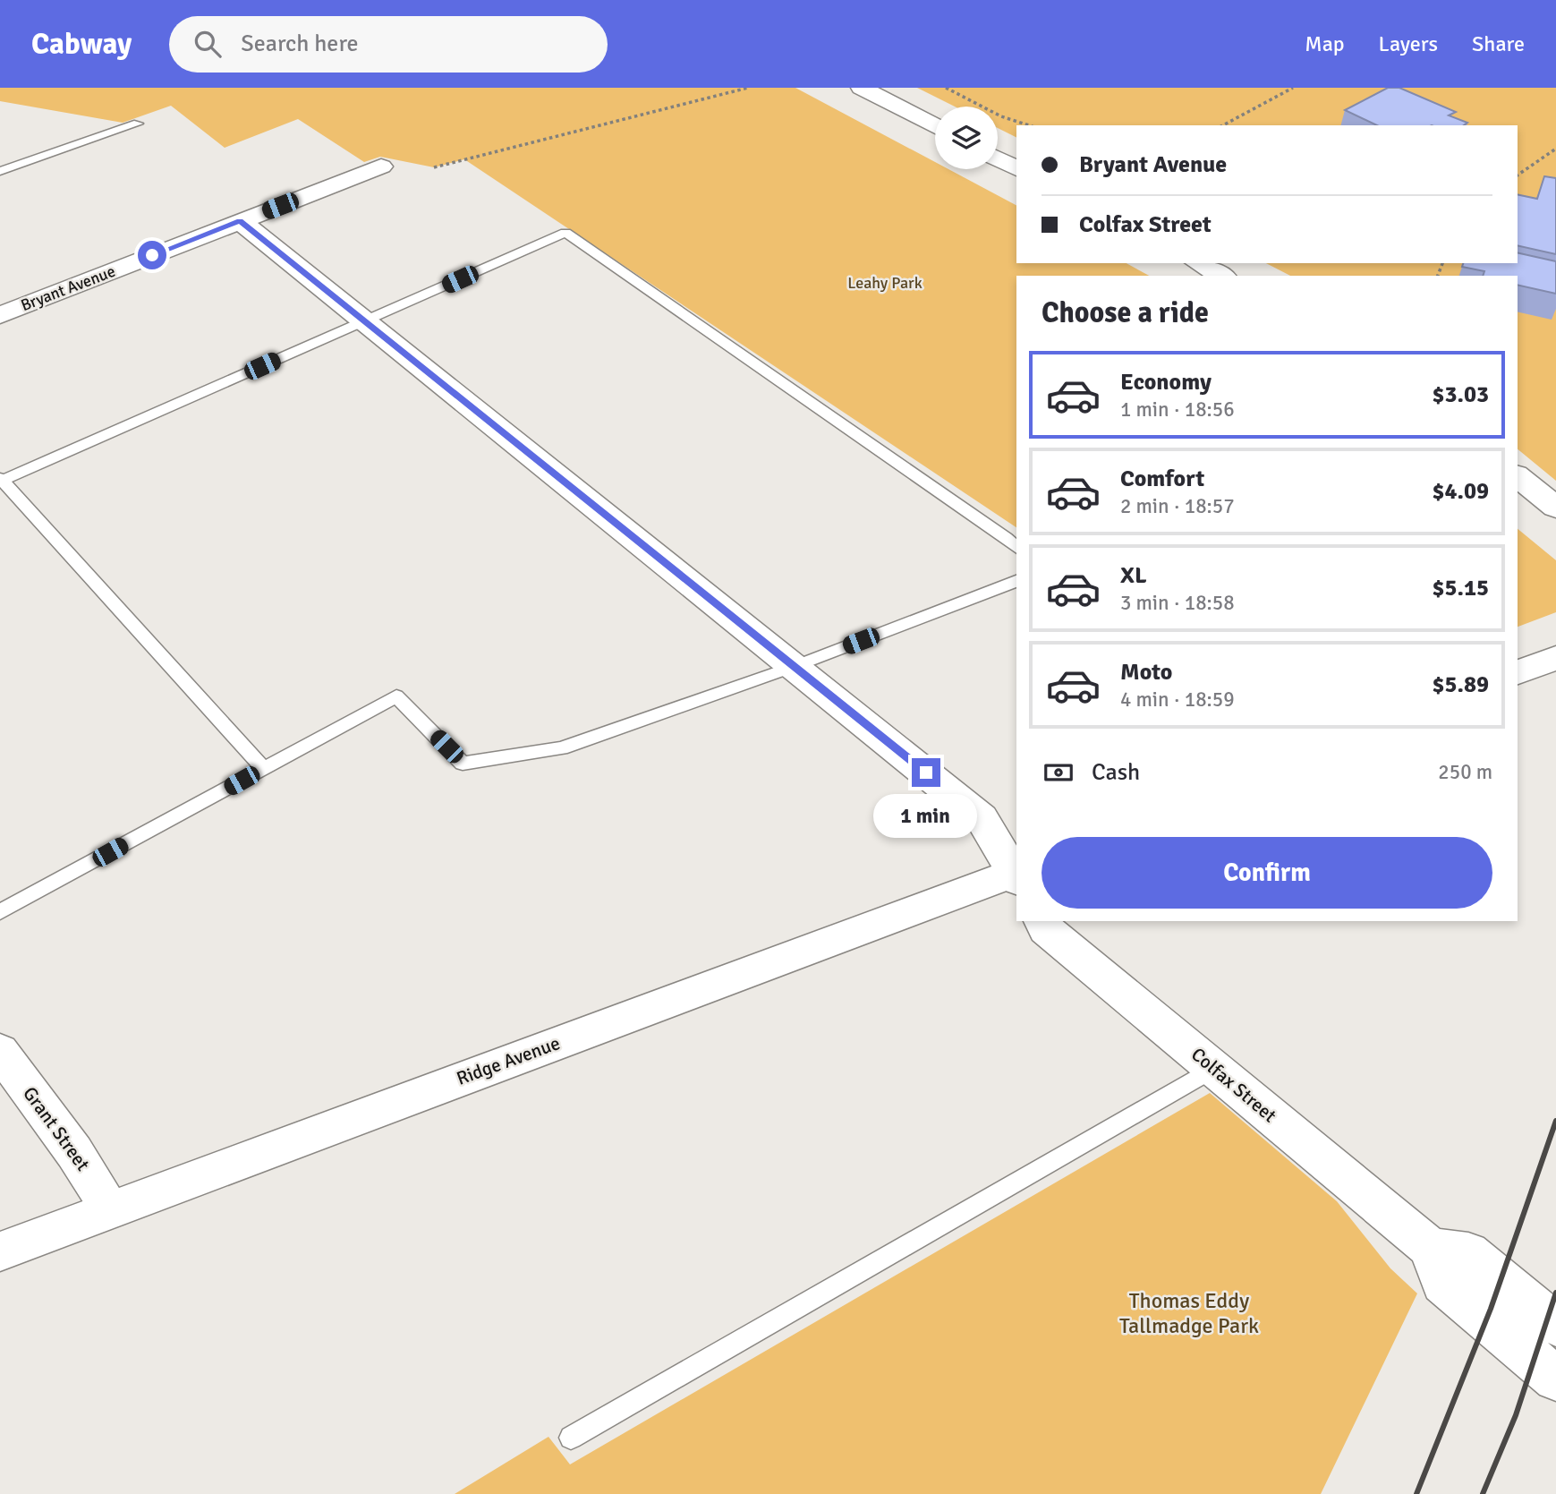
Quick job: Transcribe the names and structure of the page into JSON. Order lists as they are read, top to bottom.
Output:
{
  "streets": {
    "street": [
      "Bryant Avenue",
      "Ridge Avenue",
      "Colfax Street",
      "Grant Street"
    ]
  },
  "crossings": [
    ["Ridge Avenue", "Grant Street"]
  ],
  "parks": ["Leahy Park", "Thomas Eddy Tallmadge Park"],
  "page": {
    "header": "Cabway",
    "search": "Search here",
    "nav": ["Map", "Layers", "Share"],
    "banner": ["Bryant Avenue", "Colfax Street"],
    "heading": "Choose a ride",
    "list": [
      {
        "name": "Economy",
        "note": "1 min · 18:56",
        "value": "$3.03"
      },
      {
        "name": "Comfort",
        "note": "2 min · 18:57",
        "value": "$4.09"
      },
      {
        "name": "XL",
        "note": "3 min · 18:58",
        "value": "$5.15"
      },
      {
        "name": "Moto",
        "note": "4 min · 18:59",
        "value": "$5.89"
      }
    ],
    "pay": ["Cash", "250 m"],
    "bubble": "1 min",
    "buttons": "Confirm"
  }
}
